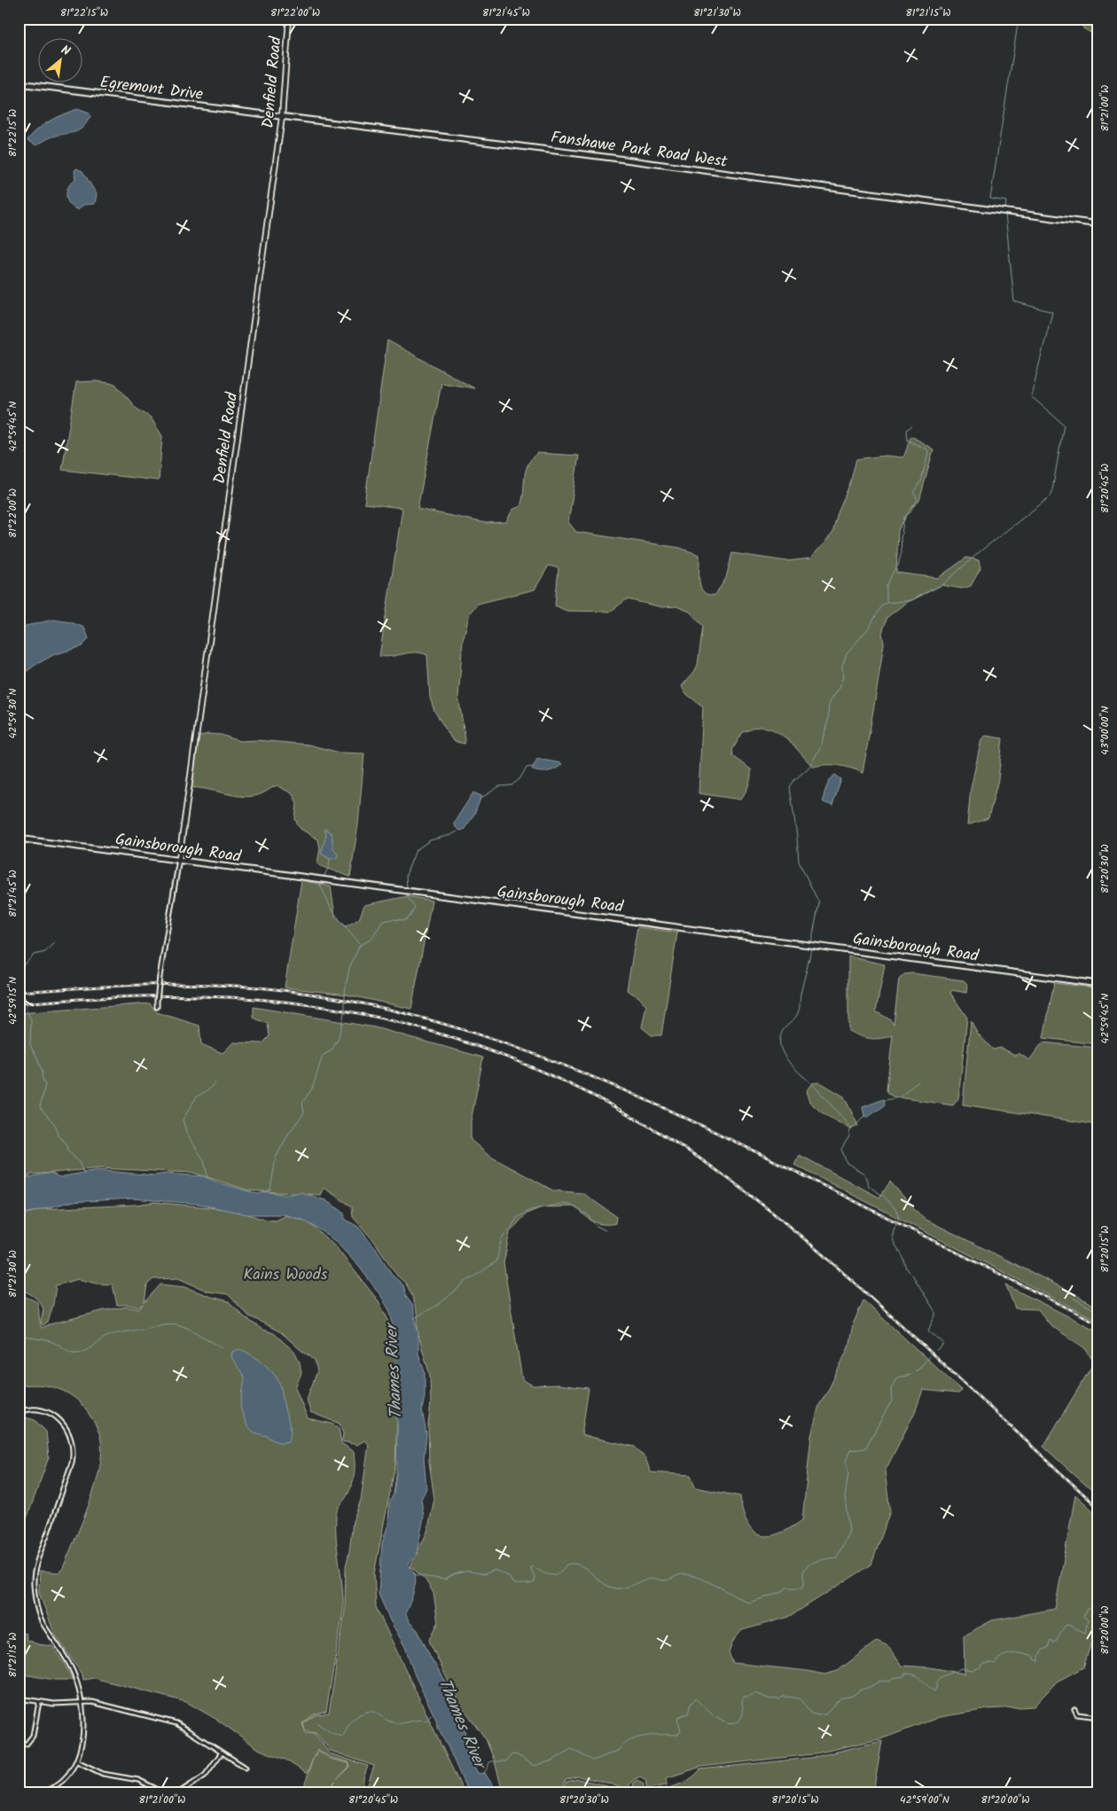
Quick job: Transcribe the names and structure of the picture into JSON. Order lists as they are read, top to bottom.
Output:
{
  "streets": {
    "main road": ["Egremont Drive", "Fanshawe Park Road West", "Gainsborough Road"],
    "street": ["Denfield Road"]
  },
  "crossings": [
    ["Denfield Road", "Egremont Drive"],
    ["Denfield Road", "Fanshawe Park Road West"],
    ["Denfield Road", "Gainsborough Road"],
    ["Egremont Drive", "Fanshawe Park Road West"]
  ],
  "water": ["Thames River"],
  "parks": ["Kains Woods"],
  "north": "top right",
  "coordinates": [
    "81°22'15\"W",
    "81°22'00\"W",
    "81°21'45\"W",
    "81°21'30\"W",
    "81°21'15\"W",
    "81°21'00\"W",
    "42°59'45\"N",
    "81°20'45\"W",
    "42°59'30\"N",
    "43°00'00\"N",
    "81°20'30\"W",
    "42°59'15\"N",
    "81°20'15\"W",
    "81°20'00\"W",
    "42°59'00\"N"
  ]
}
